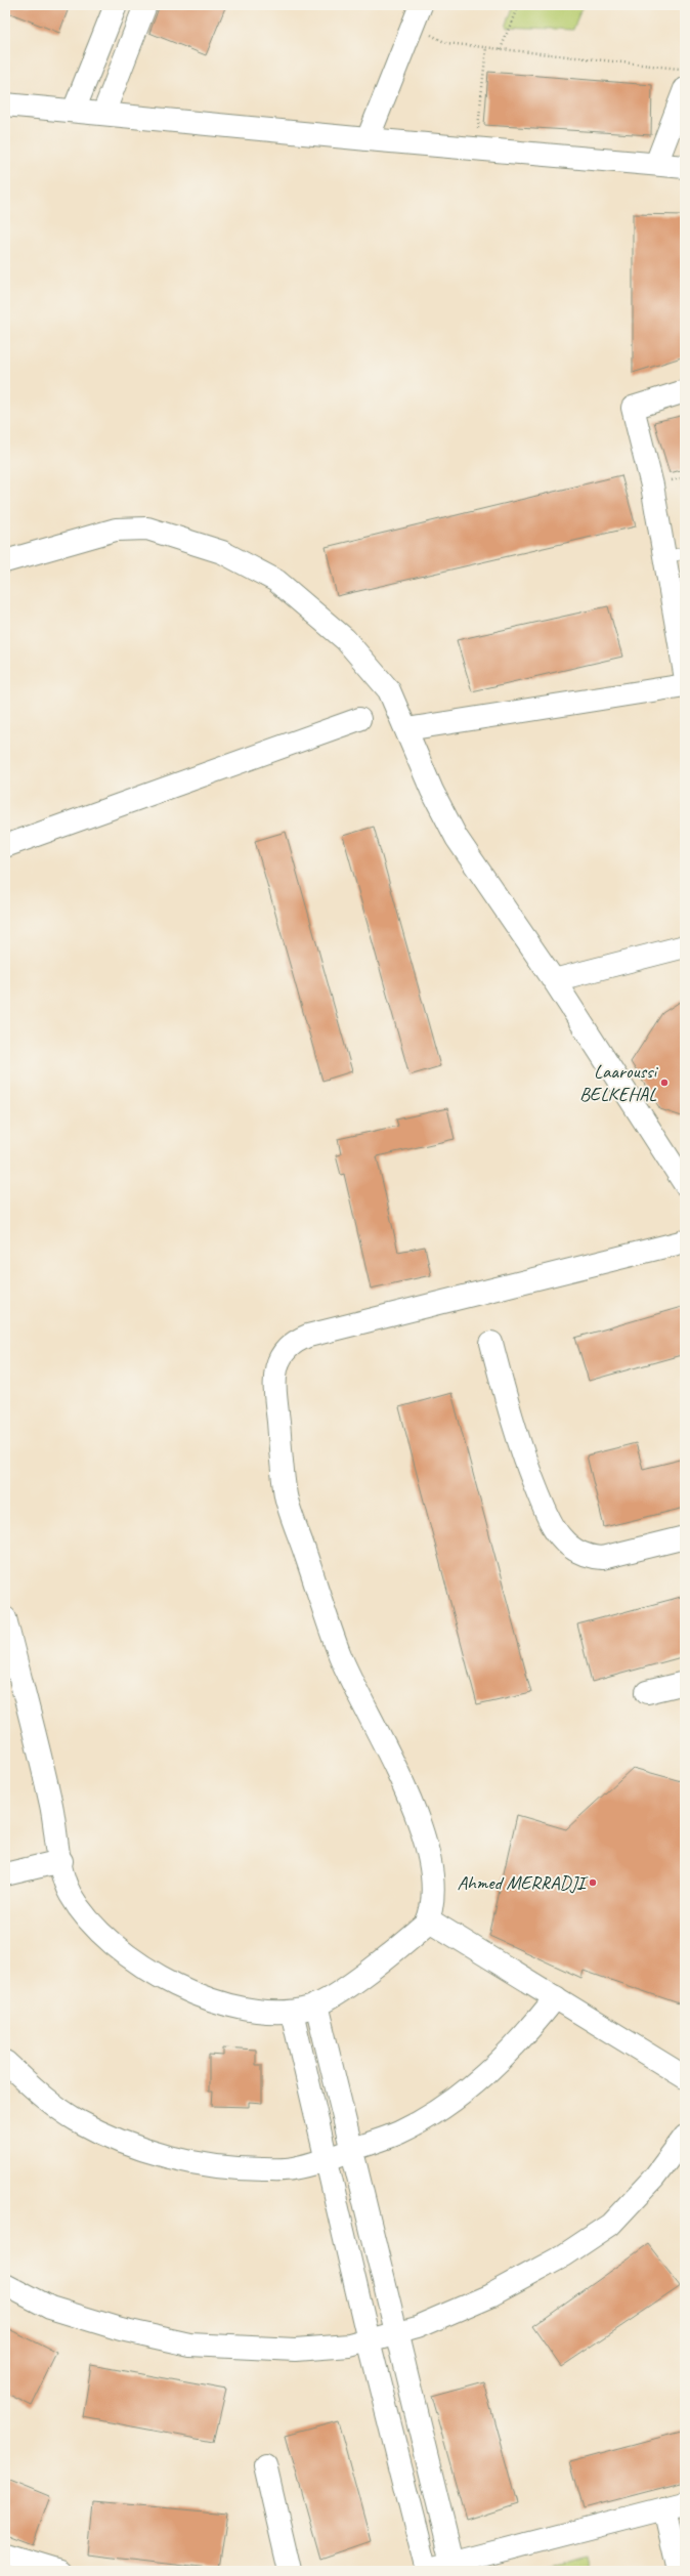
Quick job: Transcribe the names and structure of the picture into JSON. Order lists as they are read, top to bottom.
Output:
{
  "places": ["Laaroussi BELKEHAL", "Ahmed MERRADJI"]
}
